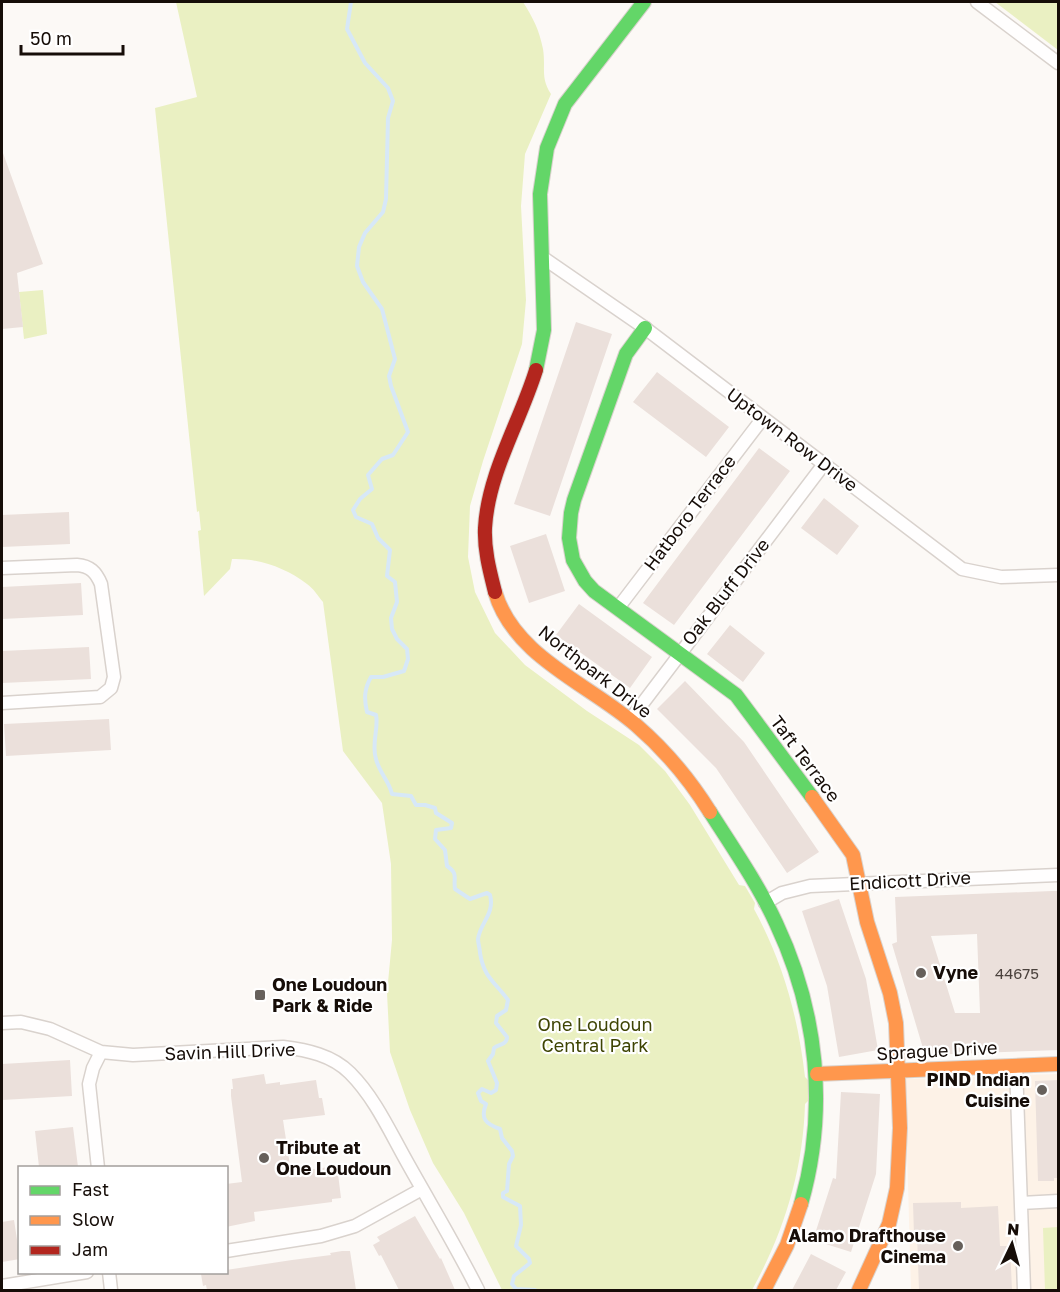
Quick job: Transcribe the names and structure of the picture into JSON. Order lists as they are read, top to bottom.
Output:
{
  "streets": {
    "street": [
      "Uptown Row Drive",
      "Hatboro Terrace",
      "Oak Bluff Drive",
      "Northpark Drive",
      "Taft Terrace",
      "Endicott Drive",
      "Sprague Drive",
      "Savin Hill Drive"
    ]
  },
  "crossings": [
    ["Uptown Row Drive", "Hatboro Terrace"],
    ["Uptown Row Drive", "Oak Bluff Drive"],
    ["Uptown Row Drive", "Northpark Drive"],
    ["Uptown Row Drive", "Taft Terrace"],
    ["Hatboro Terrace", "Taft Terrace"],
    ["Oak Bluff Drive", "Northpark Drive"],
    ["Oak Bluff Drive", "Taft Terrace"],
    ["Northpark Drive", "Endicott Drive"],
    ["Northpark Drive", "Sprague Drive"],
    ["Taft Terrace", "Endicott Drive"],
    ["Taft Terrace", "Sprague Drive"]
  ],
  "parks": ["One Loudoun Central Park"],
  "places": {
    "other": [
      "Vyne",
      "PIND Indian Cuisine",
      "Tribute at One Loudoun",
      "Alamo Drafthouse Cinema"
    ],
    "transit": ["One Loudoun Park & Ride"]
  },
  "house_numbers": ["44675"],
  "legend": ["Fast", "Slow", "Jam"],
  "scale_bar": "50 m",
  "north": "top"
}
